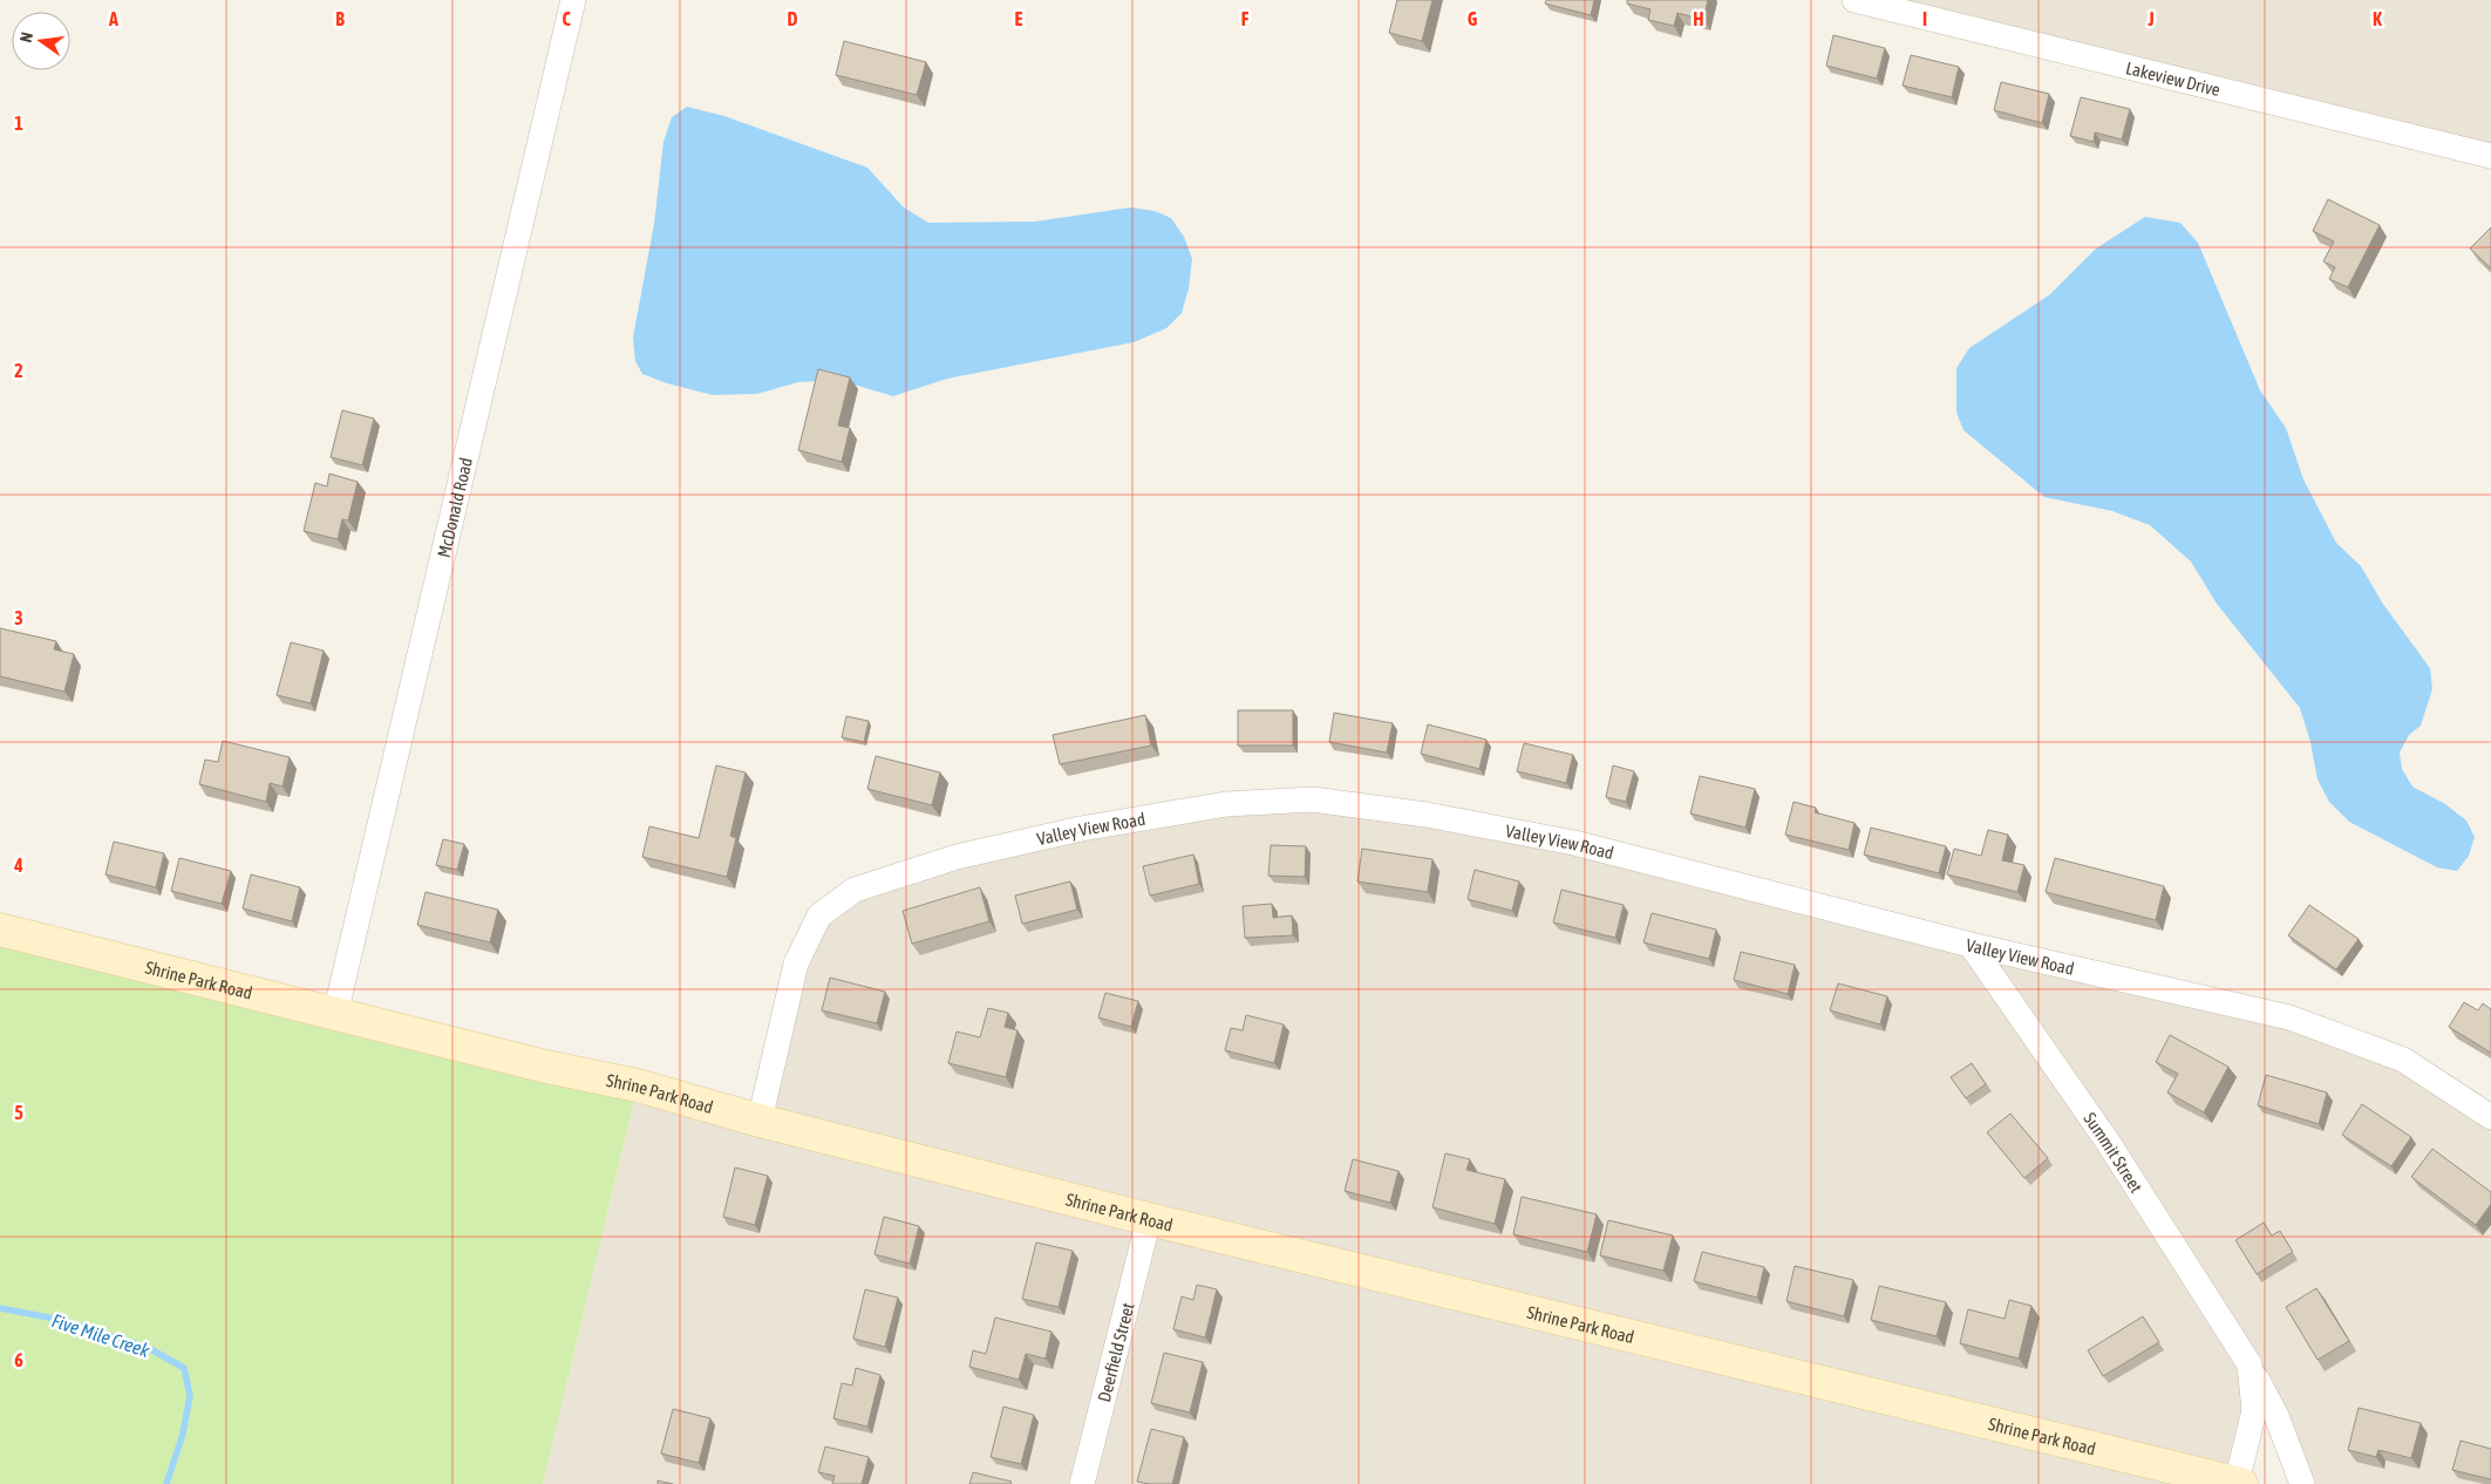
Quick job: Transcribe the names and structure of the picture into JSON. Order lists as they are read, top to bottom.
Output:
{
  "streets": {
    "street": [
      "Lakeview Drive",
      "McDonald Road",
      "Valley View Road",
      "Shrine Park Road",
      "Summit Street",
      "Deerfield Street"
    ]
  },
  "crossings": [
    ["McDonald Road", "Shrine Park Road"],
    ["Valley View Road", "Shrine Park Road"],
    ["Valley View Road", "Summit Street"],
    ["Shrine Park Road", "Summit Street"],
    ["Shrine Park Road", "Deerfield Street"]
  ],
  "water": ["Five Mile Creek"],
  "north": "left",
  "grid": {
    "columns": [
      "A",
      "B",
      "C",
      "D",
      "E",
      "F",
      "G",
      "H",
      "I",
      "J",
      "K"
    ],
    "rows": [
      "1",
      "2",
      "3",
      "4",
      "5",
      "6"
    ]
  }
}
